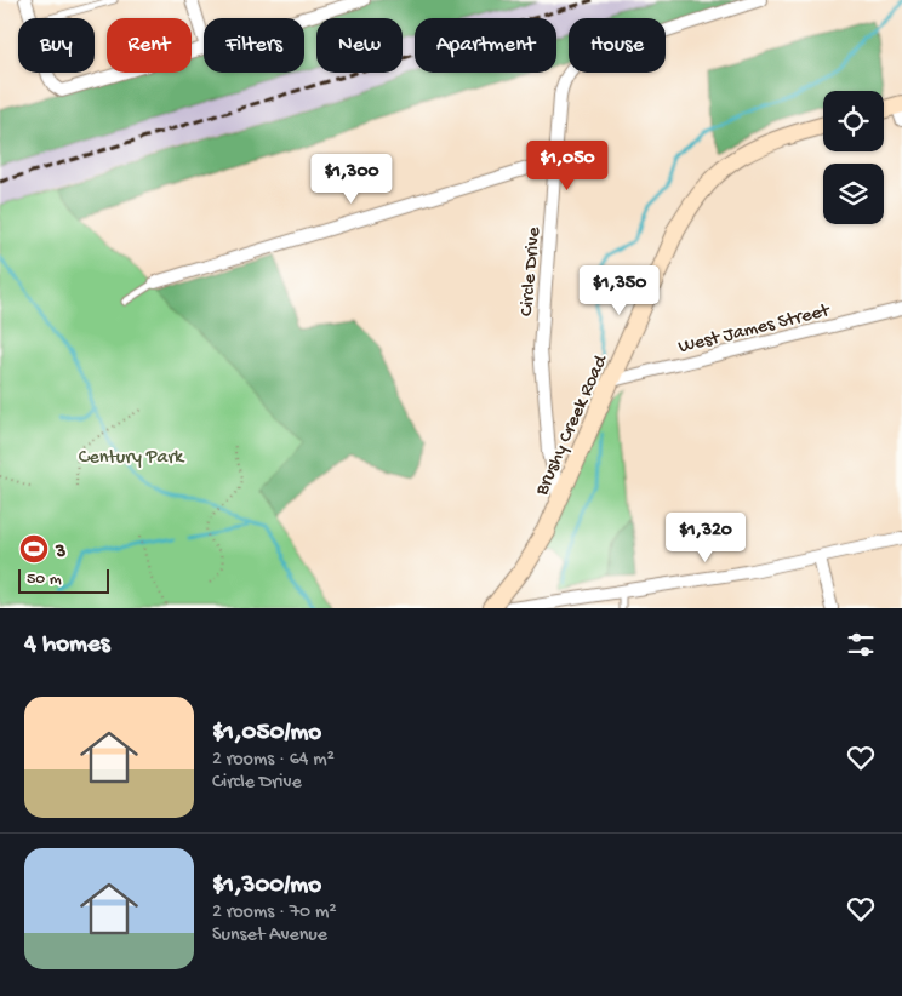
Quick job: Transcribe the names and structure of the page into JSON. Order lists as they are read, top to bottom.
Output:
{
  "streets": {
    "street": ["Circle Drive", "West James Street", "Brushy Creek Road"]
  },
  "crossings": [
    ["Circle Drive", "Brushy Creek Road"],
    ["West James Street", "Brushy Creek Road"]
  ],
  "parks": ["Century Park"],
  "places": {
    "sports": ["3"]
  },
  "scale_bar": "50 m",
  "page": {
    "chip": [
      "Buy",
      "Rent",
      "Filters",
      "New",
      "Apartment",
      "House"
    ],
    "price": [
      "$1,050",
      "$1,300",
      "$1,350",
      "$1,320"
    ],
    "scale": "50 m",
    "heading": "4 homes",
    "list": [
      {
        "name": "$1,050/mo",
        "note": "2 rooms · 64 m² · Circle Drive"
      },
      {
        "name": "$1,300/mo",
        "note": "2 rooms · 70 m² · Sunset Avenue"
      }
    ]
  }
}
